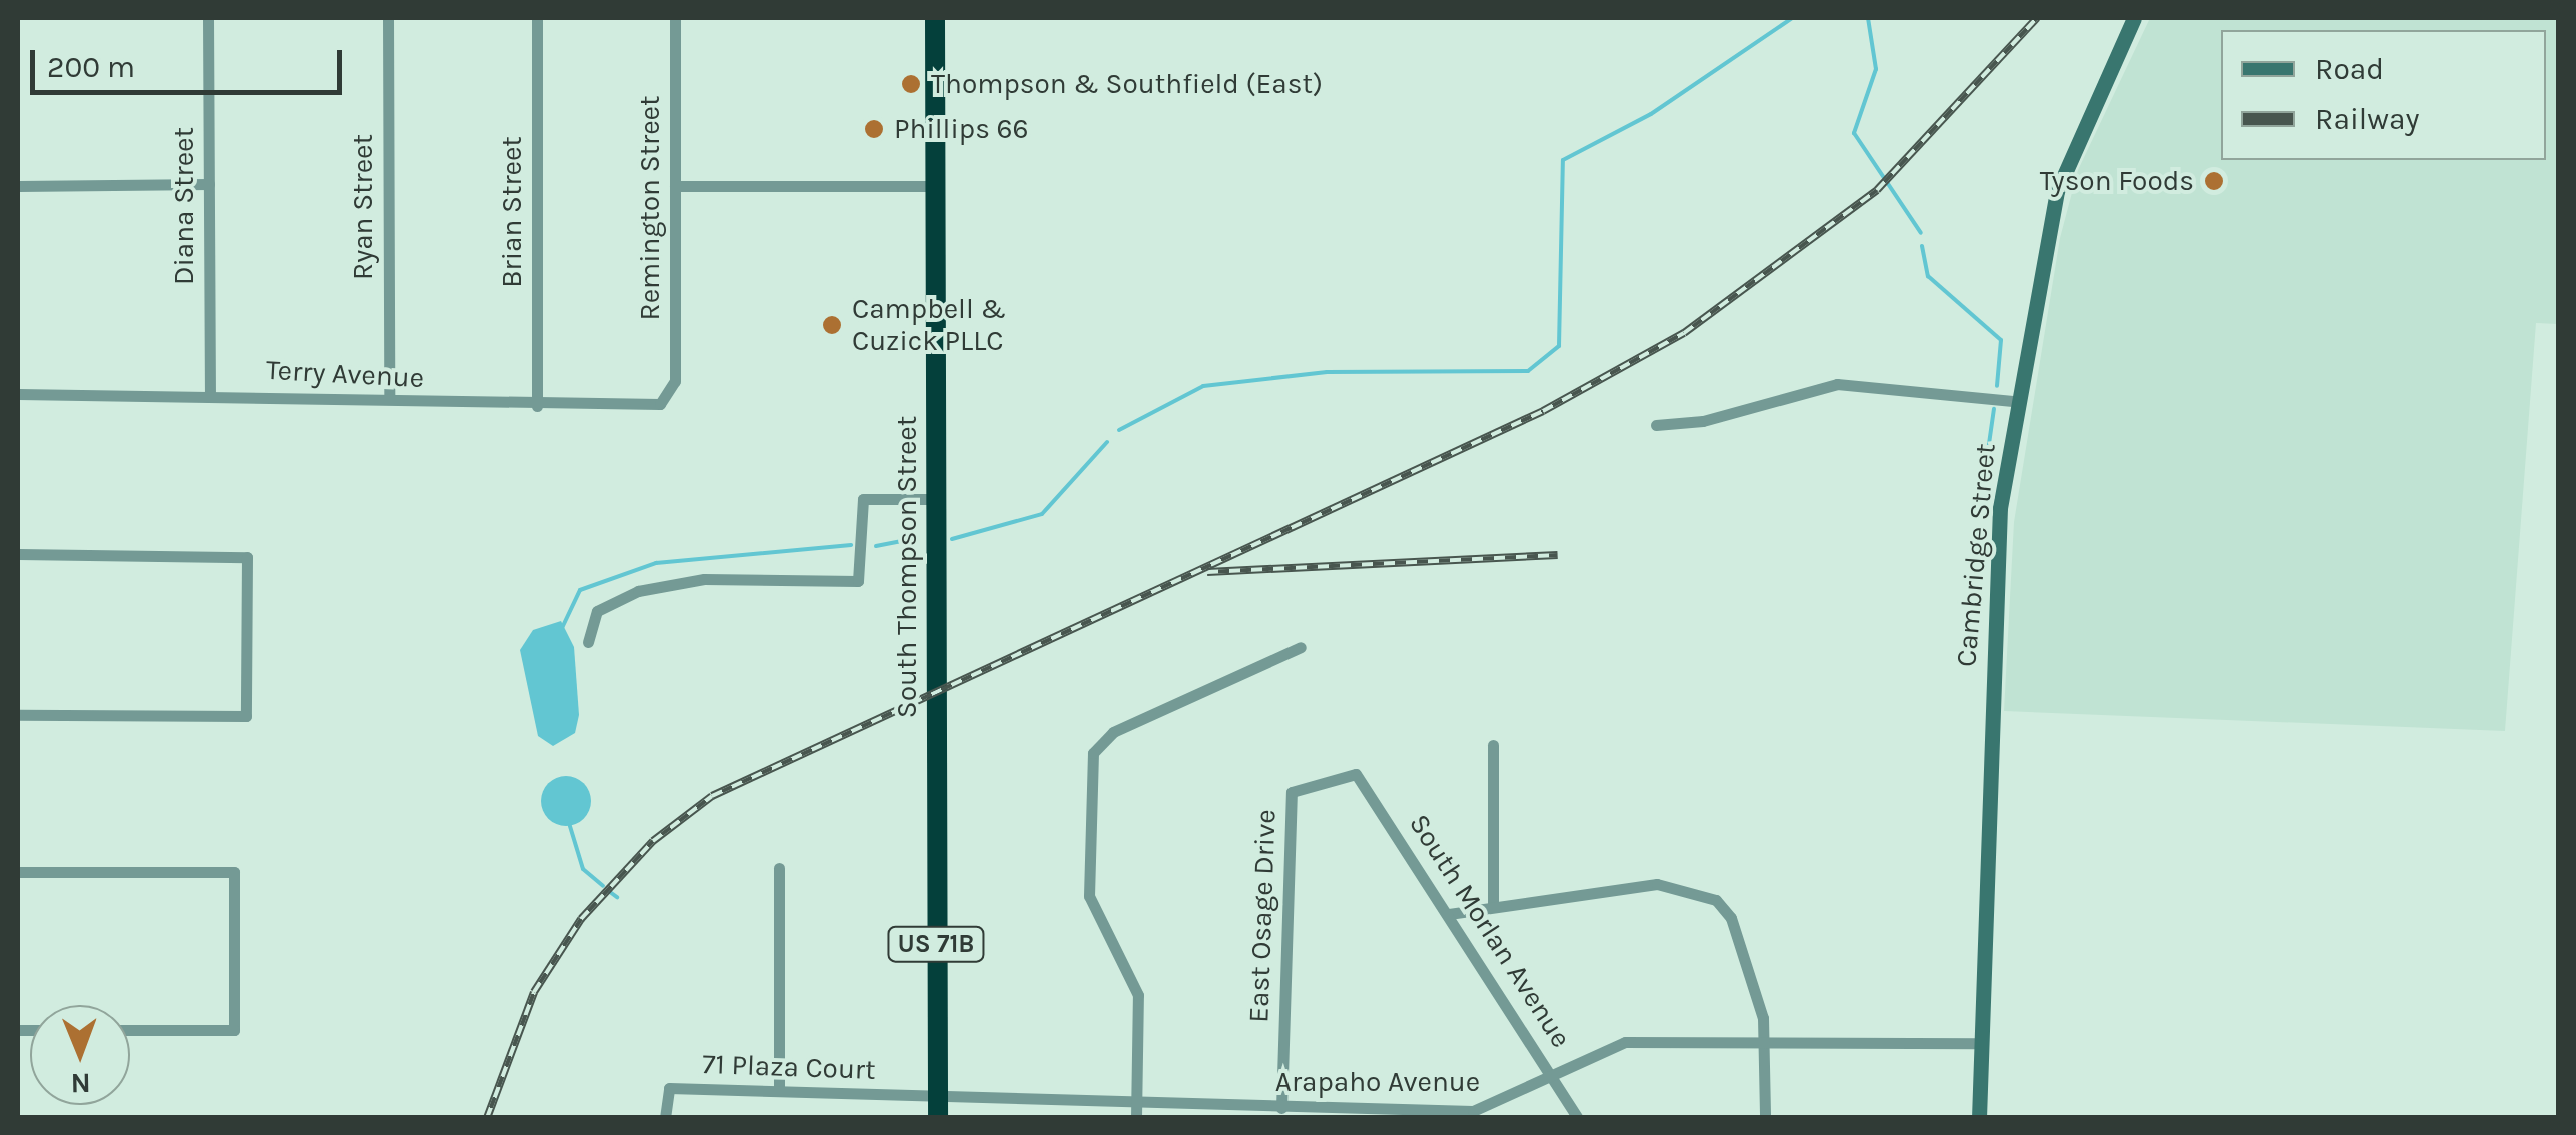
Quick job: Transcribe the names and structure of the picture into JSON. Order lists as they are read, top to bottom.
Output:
{
  "streets": {
    "highway": ["South Thompson Street", "US 71B"],
    "street": [
      "Diana Street",
      "Ryan Street",
      "Remington Street",
      "Brian Street",
      "Terry Avenue",
      "Cambridge Street",
      "East Osage Drive",
      "South Morlan Avenue",
      "71 Plaza Court",
      "Arapaho Avenue"
    ]
  },
  "crossings": [
    ["Diana Street", "Terry Avenue"],
    ["Ryan Street", "Terry Avenue"],
    ["Remington Street", "Terry Avenue"],
    ["Brian Street", "Terry Avenue"],
    ["Cambridge Street", "Arapaho Avenue"],
    ["South Thompson Street", "71 Plaza Court"],
    ["South Thompson Street", "Arapaho Avenue"],
    ["East Osage Drive", "South Morlan Avenue"],
    ["East Osage Drive", "Arapaho Avenue"],
    ["South Morlan Avenue", "Arapaho Avenue"],
    ["71 Plaza Court", "Arapaho Avenue"]
  ],
  "places": [
    "Thompson & Southfield (East)",
    "Phillips 66",
    "Tyson Foods",
    "Campbell & Cuzick PLLC"
  ],
  "legend": ["Road", "Railway"],
  "scale_bar": "200 m",
  "north": "bottom"
}
